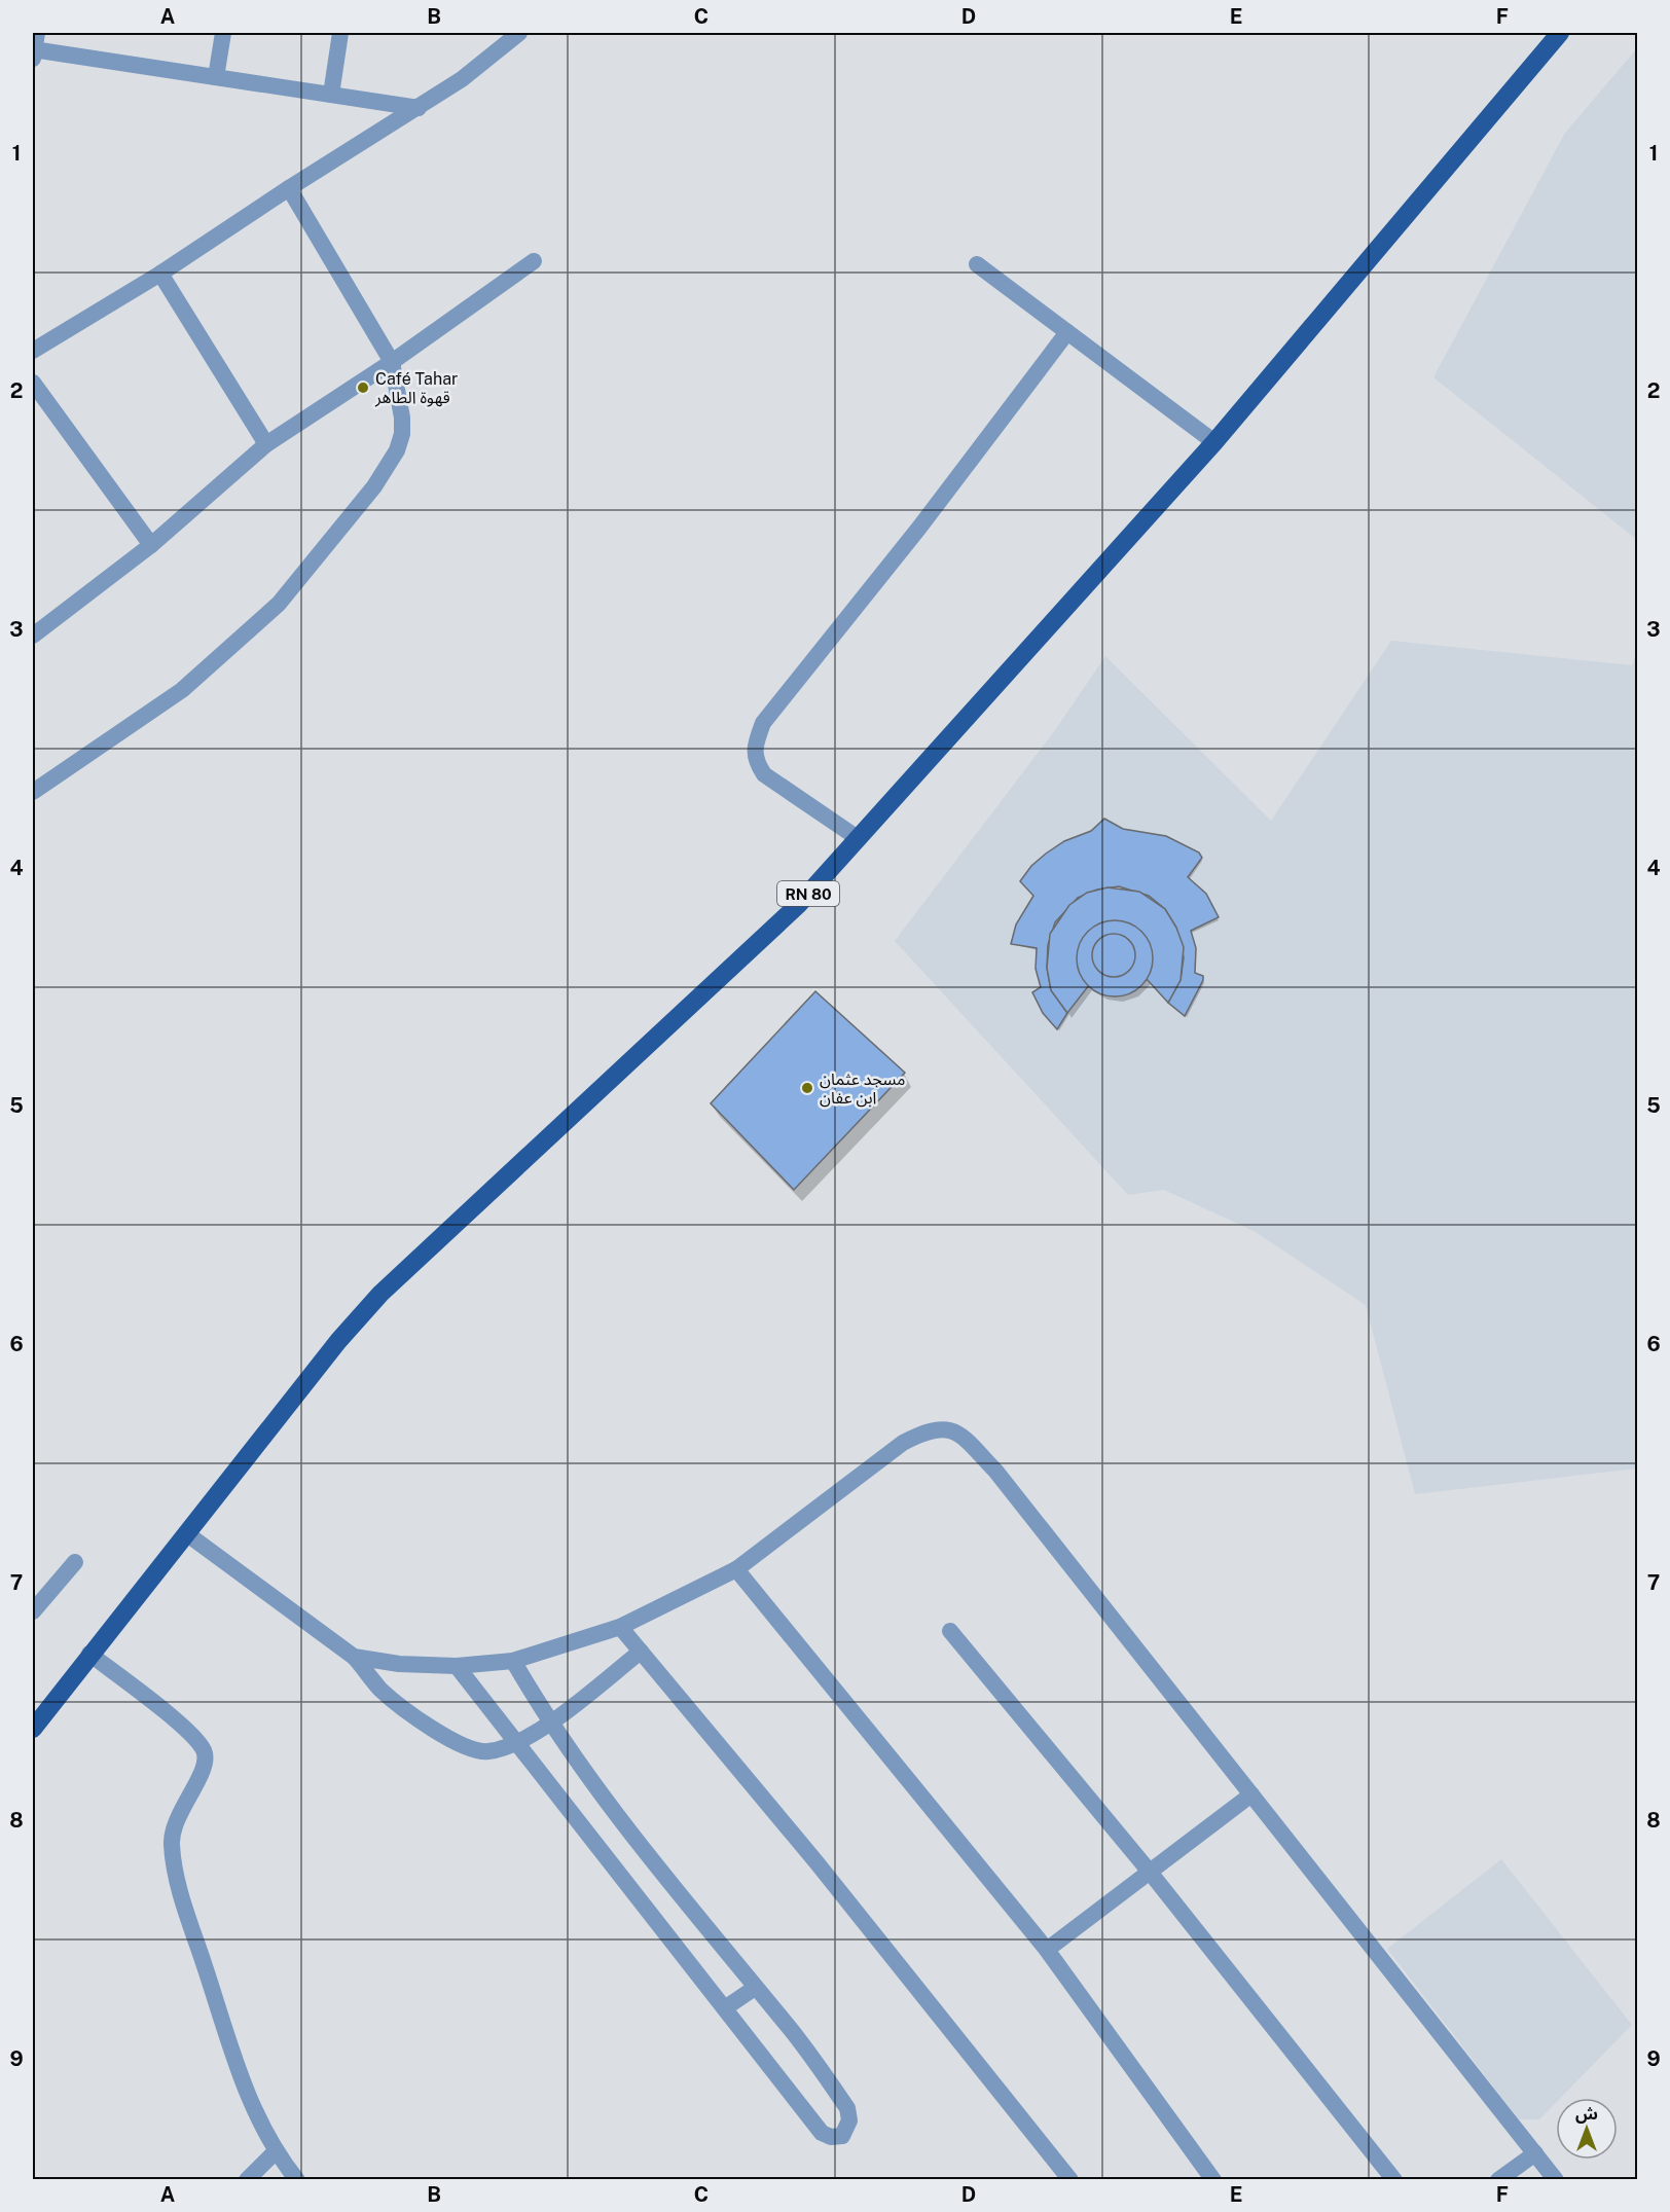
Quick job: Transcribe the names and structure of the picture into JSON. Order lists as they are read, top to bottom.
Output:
{
  "streets": {
    "main road": ["RN 80"]
  },
  "places": ["Café Tahar قهوة الطاهر", "مسجد عثمان ابن عفان"],
  "north": "top",
  "grid": {
    "columns": [
      "A",
      "B",
      "C",
      "D",
      "E",
      "F"
    ],
    "rows": [
      "1",
      "2",
      "3",
      "4",
      "5",
      "6",
      "7",
      "8",
      "9"
    ]
  }
}
